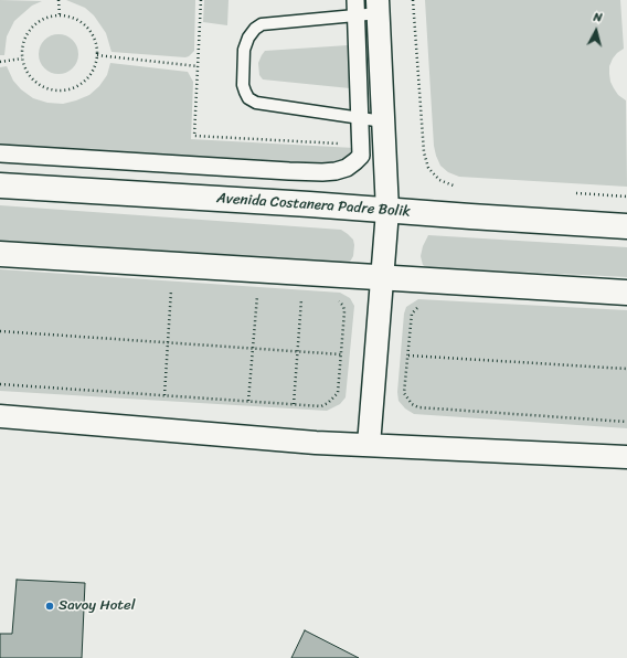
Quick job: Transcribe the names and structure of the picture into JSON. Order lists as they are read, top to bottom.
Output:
{
  "streets": {
    "main road": ["Avenida Costanera Padre Bolik"]
  },
  "places": ["Savoy Hotel"],
  "north": "top"
}
